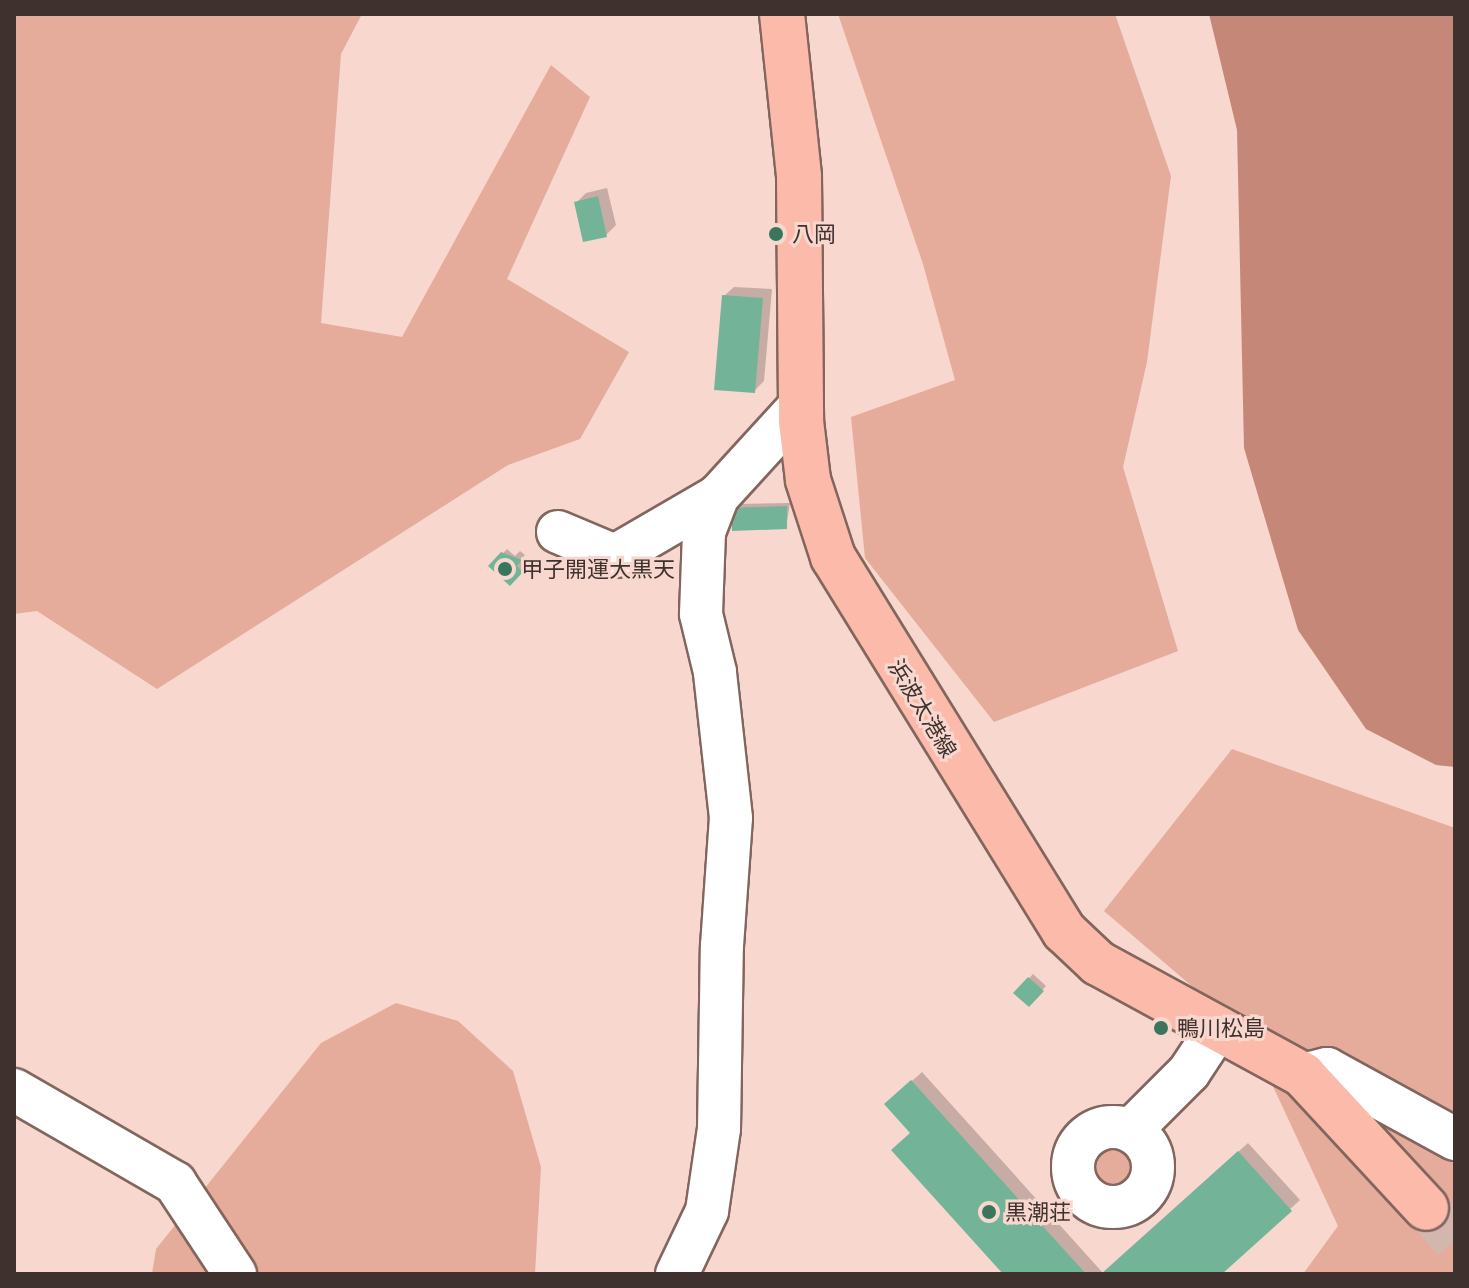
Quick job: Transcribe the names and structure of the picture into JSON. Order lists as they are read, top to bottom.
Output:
{
  "streets": {
    "main road": ["浜波太港線"]
  },
  "places": [
    "八岡",
    "甲子開運大黒天",
    "鴨川松島",
    "黒潮荘"
  ]
}
